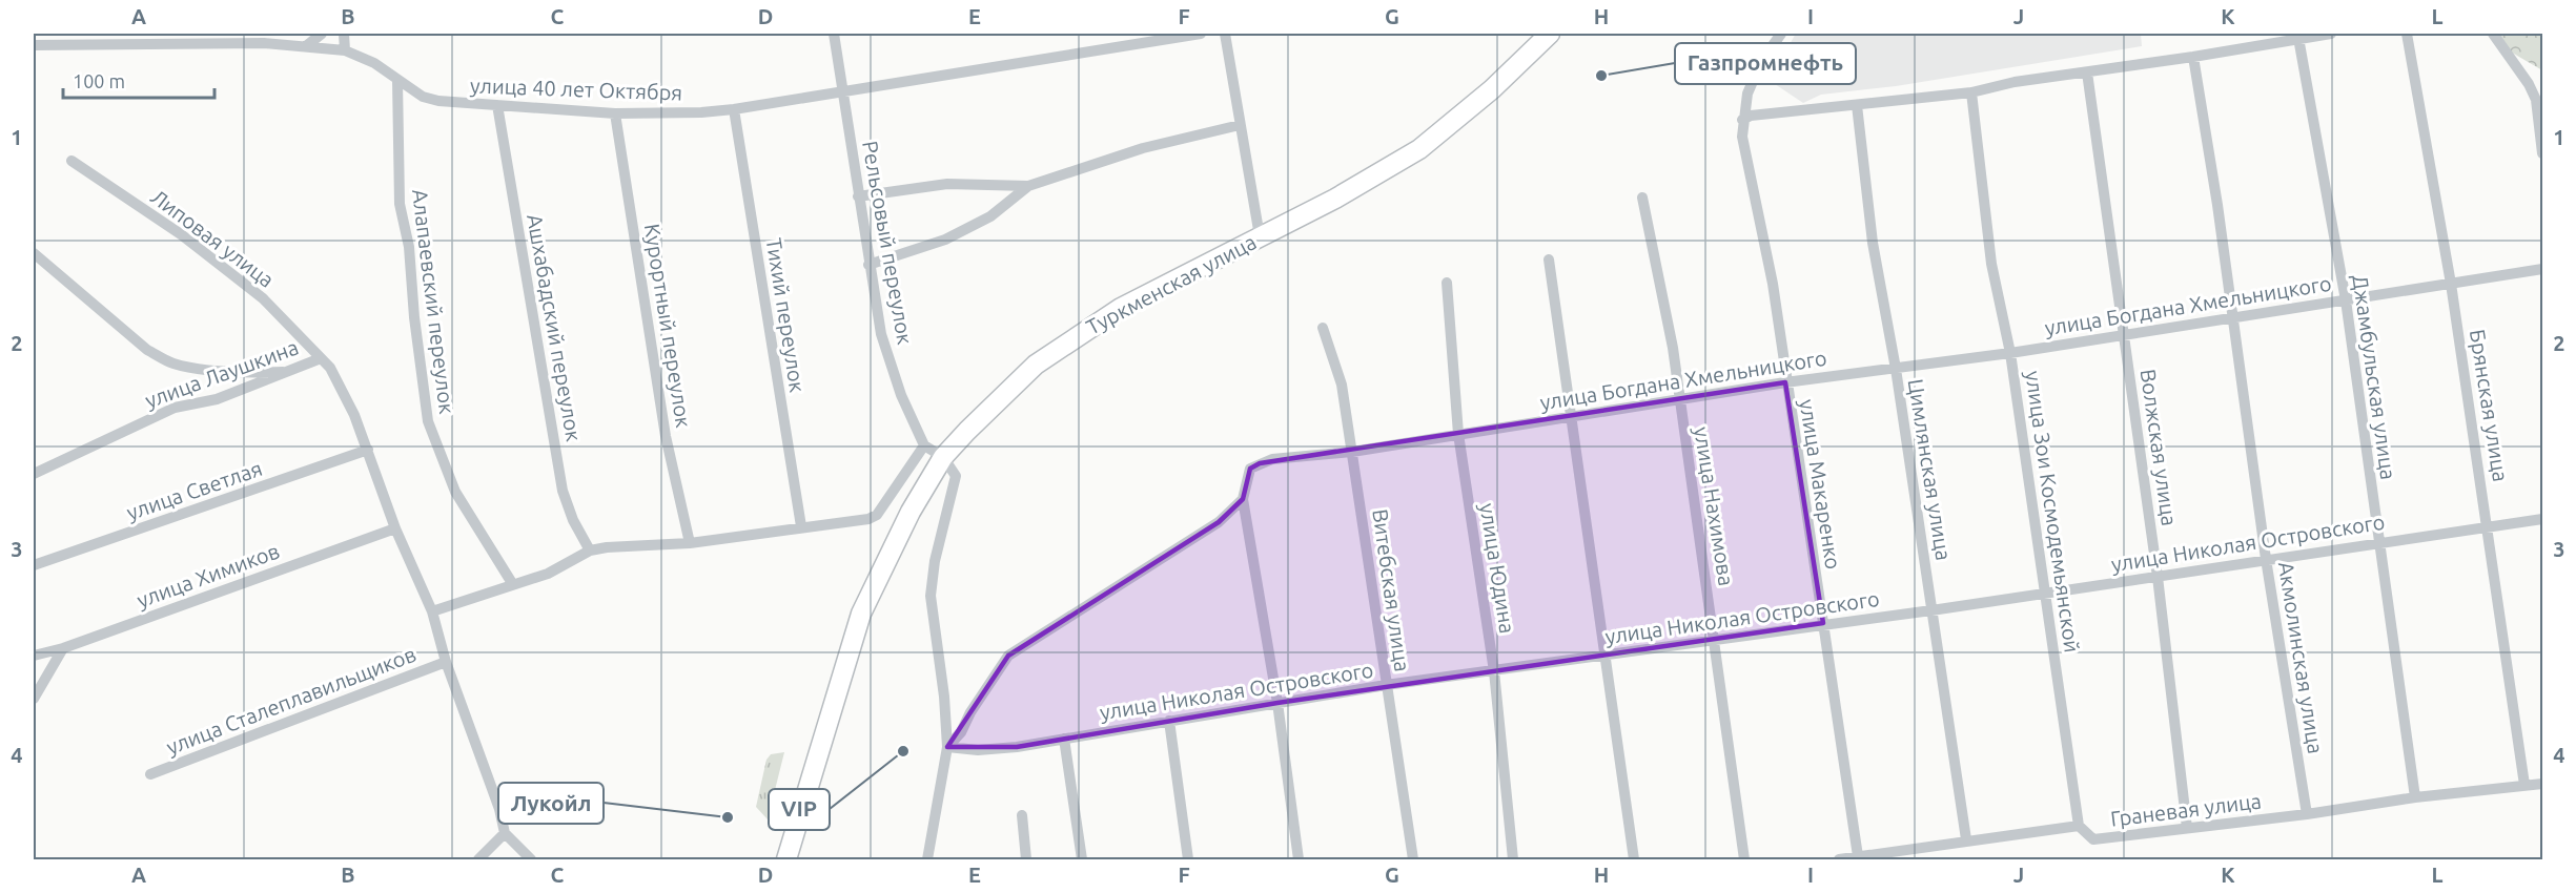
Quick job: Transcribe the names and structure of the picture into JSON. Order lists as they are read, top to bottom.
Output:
{
  "streets": {
    "main road": ["Туркменская улица"],
    "street": [
      "улица 40 лет Октября",
      "Липовая улица",
      "Рельсовый переулок",
      "Алапаевский переулок",
      "улица Богдана Хмельницкого",
      "Тихий переулок",
      "Курортный переулок",
      "Ашхабадский переулок",
      "улица Лаушкина",
      "Джамбульская улица",
      "Брянская улица",
      "Волжская улица",
      "Цимлянская улица",
      "улица Макаренко",
      "улица Светлая",
      "улица Нахимова",
      "улица Зои Космодемьянской",
      "улица Николая Островского",
      "улица Юдина",
      "улица Химиков",
      "Витебская улица",
      "Акмолинская улица",
      "улица Сталеплавильщиков",
      "Граневая улица"
    ]
  },
  "crossings": [
    ["улица 40 лет Октября", "Рельсовый переулок"],
    ["улица 40 лет Октября", "Алапаевский переулок"],
    ["улица 40 лет Октября", "Тихий переулок"],
    ["улица 40 лет Октября", "Курортный переулок"],
    ["улица 40 лет Октября", "Ашхабадский переулок"],
    ["Липовая улица", "улица Лаушкина"],
    ["Липовая улица", "улица Светлая"],
    ["Липовая улица", "улица Химиков"],
    ["Липовая улица", "улица Сталеплавильщиков"],
    ["улица Богдана Хмельницкого", "Джамбульская улица"],
    ["улица Богдана Хмельницкого", "Брянская улица"],
    ["улица Богдана Хмельницкого", "Волжская улица"],
    ["улица Богдана Хмельницкого", "Цимлянская улица"],
    ["улица Богдана Хмельницкого", "улица Макаренко"],
    ["улица Богдана Хмельницкого", "улица Нахимова"],
    ["улица Богдана Хмельницкого", "улица Зои Космодемьянской"],
    ["улица Богдана Хмельницкого", "улица Юдина"],
    ["улица Богдана Хмельницкого", "Витебская улица"],
    ["улица Богдана Хмельницкого", "Акмолинская улица"],
    ["Джамбульская улица", "улица Николая Островского"],
    ["Джамбульская улица", "Граневая улица"],
    ["Брянская улица", "улица Николая Островского"],
    ["Брянская улица", "Граневая улица"],
    ["Волжская улица", "улица Николая Островского"],
    ["Волжская улица", "Граневая улица"],
    ["Цимлянская улица", "улица Николая Островского"],
    ["улица Макаренко", "улица Николая Островского"],
    ["улица Нахимова", "улица Николая Островского"],
    ["улица Зои Космодемьянской", "улица Николая Островского"],
    ["улица Зои Космодемьянской", "Граневая улица"],
    ["улица Николая Островского", "улица Юдина"],
    ["улица Николая Островского", "Витебская улица"],
    ["улица Николая Островского", "Акмолинская улица"],
    ["Акмолинская улица", "Граневая улица"]
  ],
  "places": ["Газпромнефть", "VIP", "Лукойл"],
  "scale_bar": "100 m",
  "grid": {
    "columns": [
      "A",
      "B",
      "C",
      "D",
      "E",
      "F",
      "G",
      "H",
      "I",
      "J",
      "K",
      "L"
    ],
    "rows": [
      "1",
      "2",
      "3",
      "4"
    ]
  }
}
